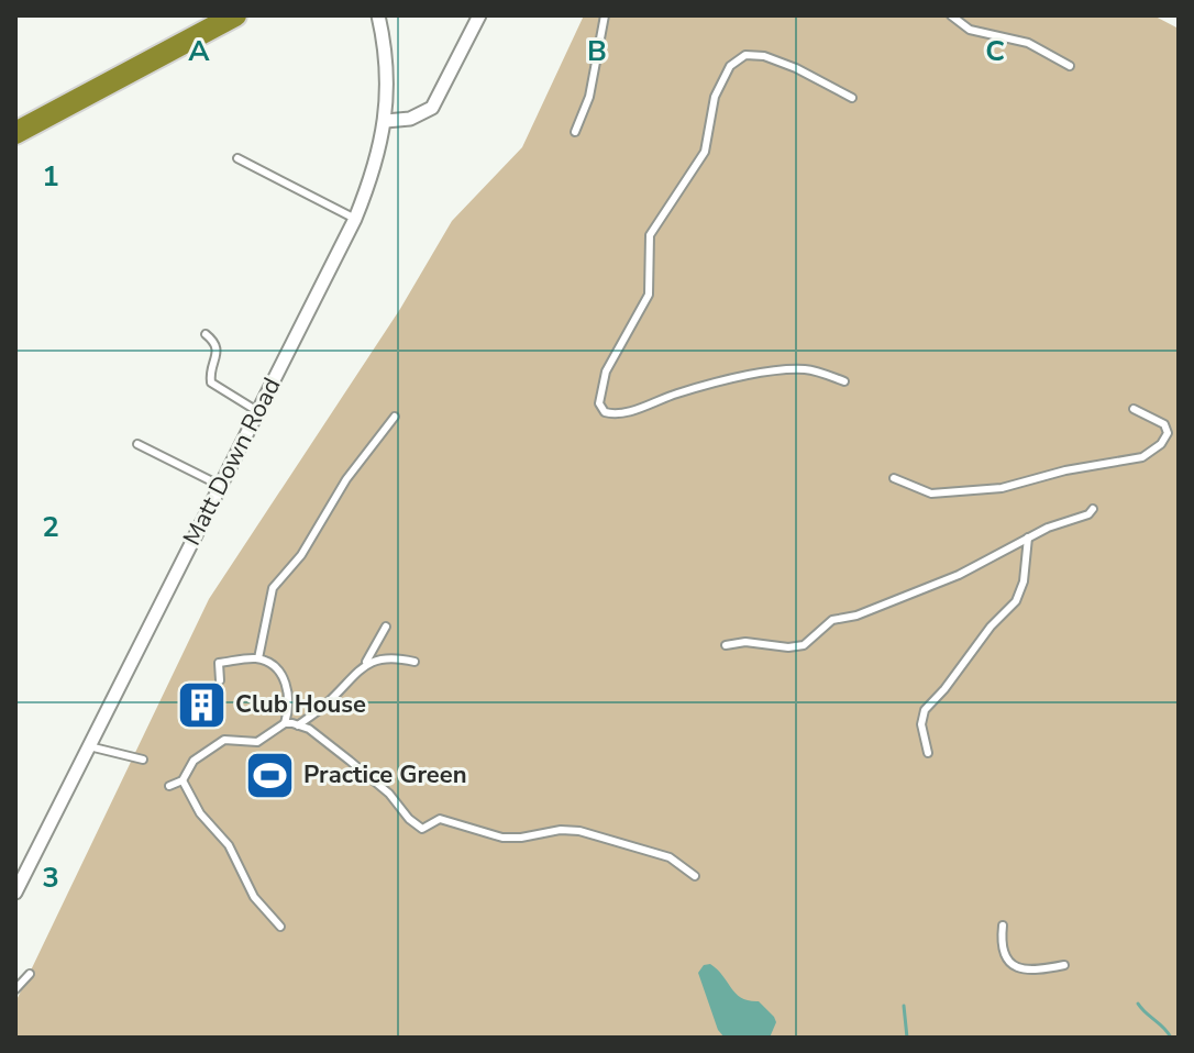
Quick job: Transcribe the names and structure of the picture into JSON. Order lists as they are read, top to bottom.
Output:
{
  "streets": {
    "street": ["Matt Down Road"]
  },
  "places": {
    "building": ["Club House"],
    "sports": ["Practice Green"]
  },
  "grid": {
    "columns": ["A", "B", "C"],
    "rows": ["1", "2", "3"]
  }
}
